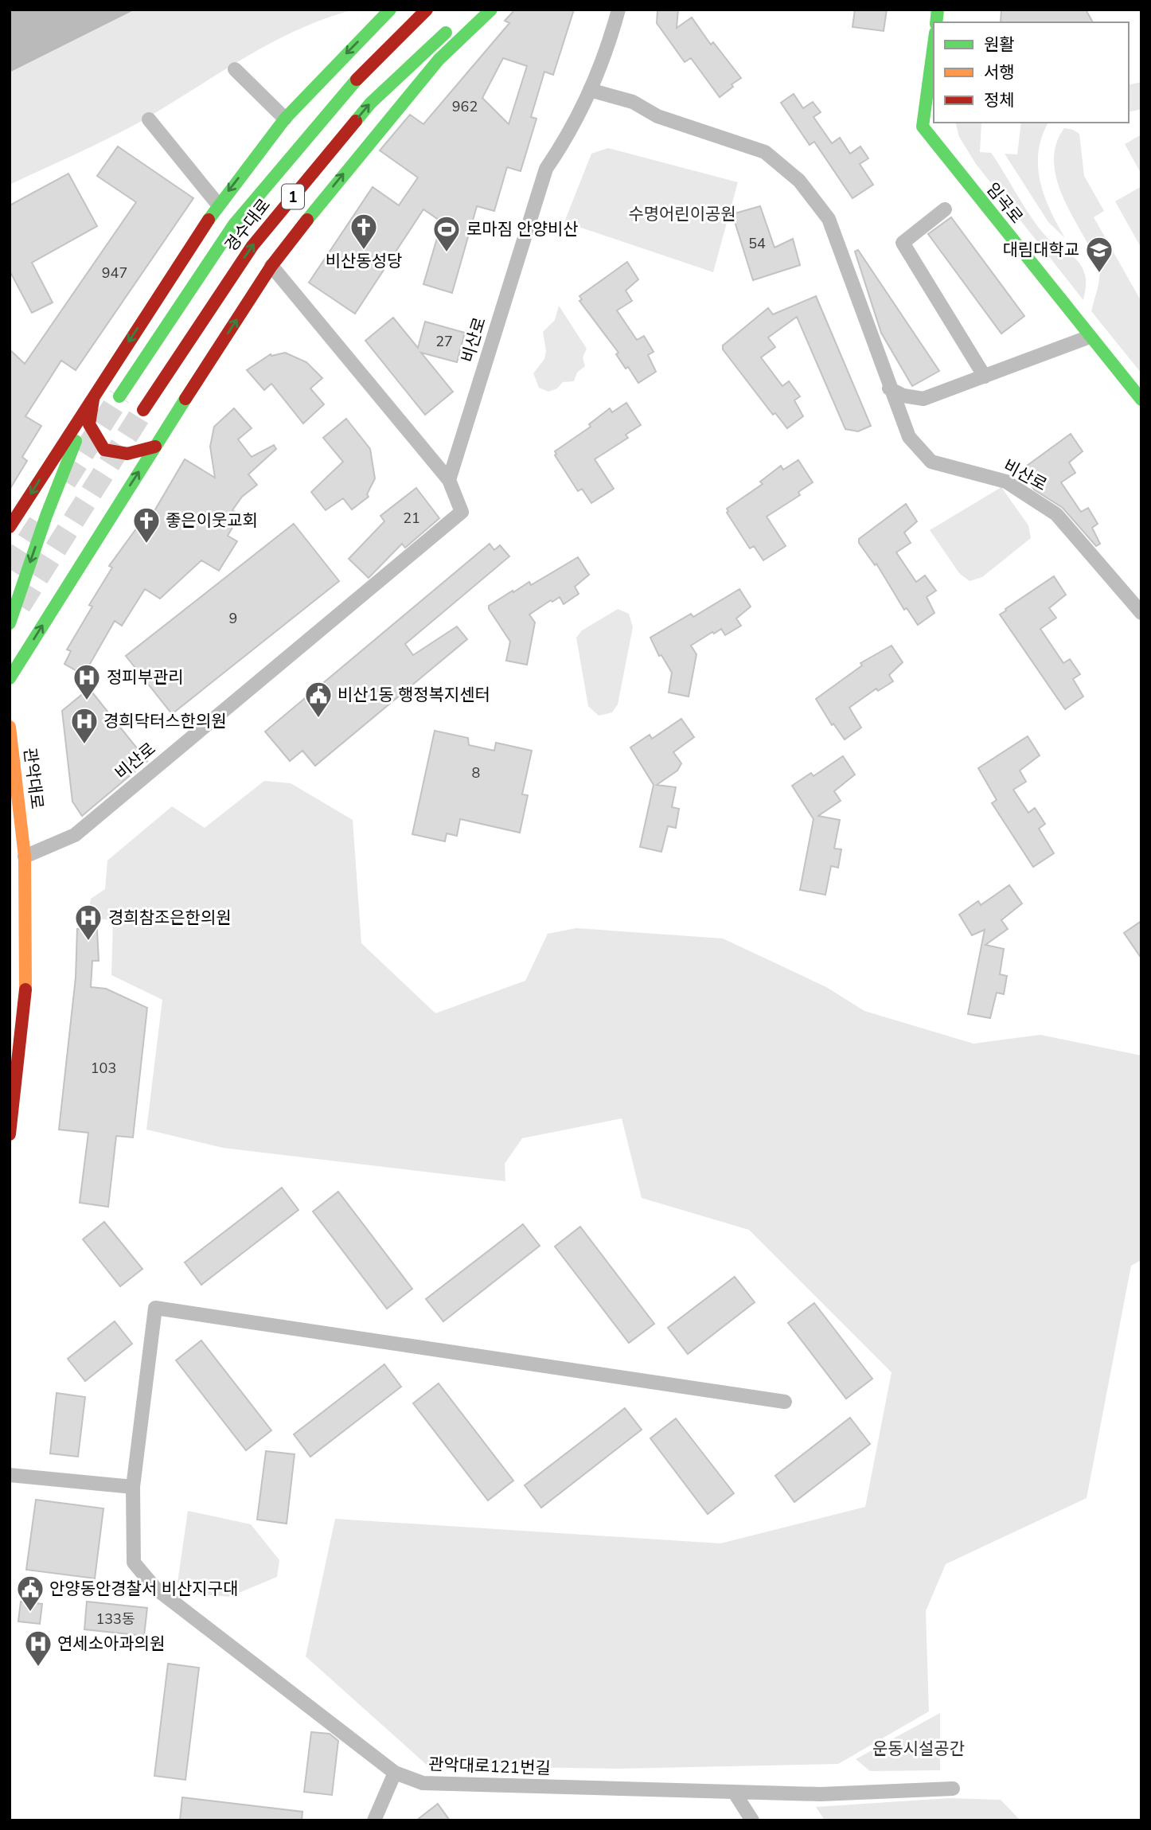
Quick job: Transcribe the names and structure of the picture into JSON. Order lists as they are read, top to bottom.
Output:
{
  "streets": {
    "main road": [
      "1",
      "임곡로",
      "경수대로",
      "관악대로"
    ],
    "street": ["비산로", "관악대로121번길"]
  },
  "crossings": [
    ["비산로", "관악대로"]
  ],
  "parks": ["수명어린이공원", "운동시설공간"],
  "places": {
    "church": ["비산동성당", "좋은이웃교회"],
    "sports": ["로마짐 안양비산"],
    "school or university": ["대림대학교"],
    "hospital": [
      "정피부관리",
      "경희닥터스한의원",
      "경희참조은한의원",
      "연세소아과의원"
    ],
    "public building": ["비산1동 행정복지센터", "안양동안경찰서 비산지구대"]
  },
  "house_numbers": [
    "962",
    "54",
    "947",
    "27",
    "21",
    "9",
    "8",
    "103",
    "133동"
  ],
  "legend": ["원활", "서행", "정체"]
}
